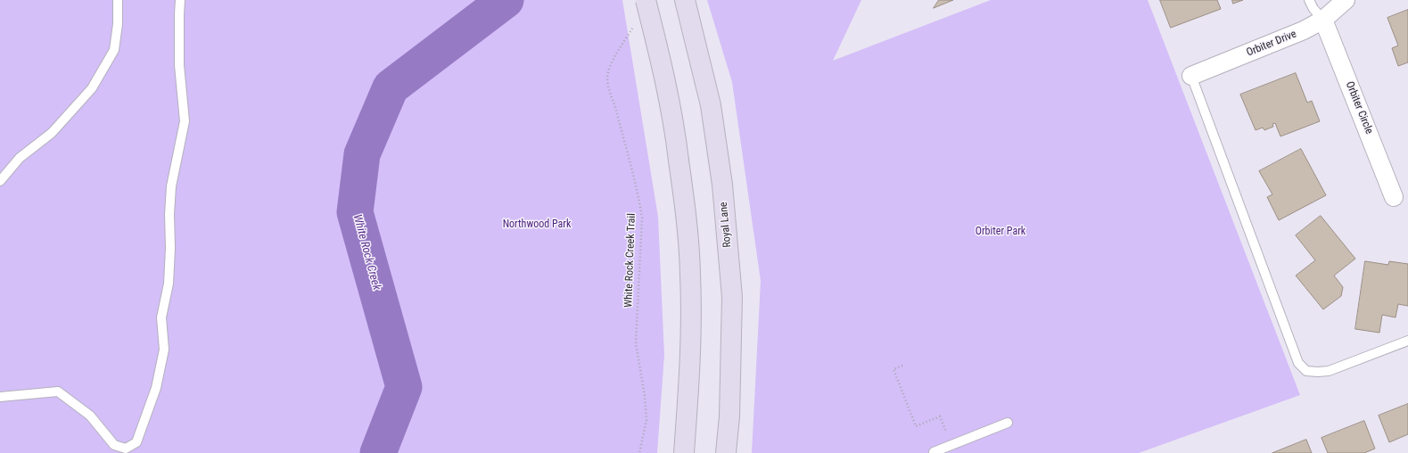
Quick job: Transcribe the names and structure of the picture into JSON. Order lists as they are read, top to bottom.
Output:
{
  "streets": {
    "main road": ["Royal Lane"],
    "street": ["Orbiter Drive", "Orbiter Circle"],
    "path": ["White Rock Creek Trail"]
  },
  "crossings": [
    ["Orbiter Drive", "Orbiter Circle"]
  ],
  "water": ["White Rock Creek"],
  "parks": ["Northwood Park", "Orbiter Park"]
}
